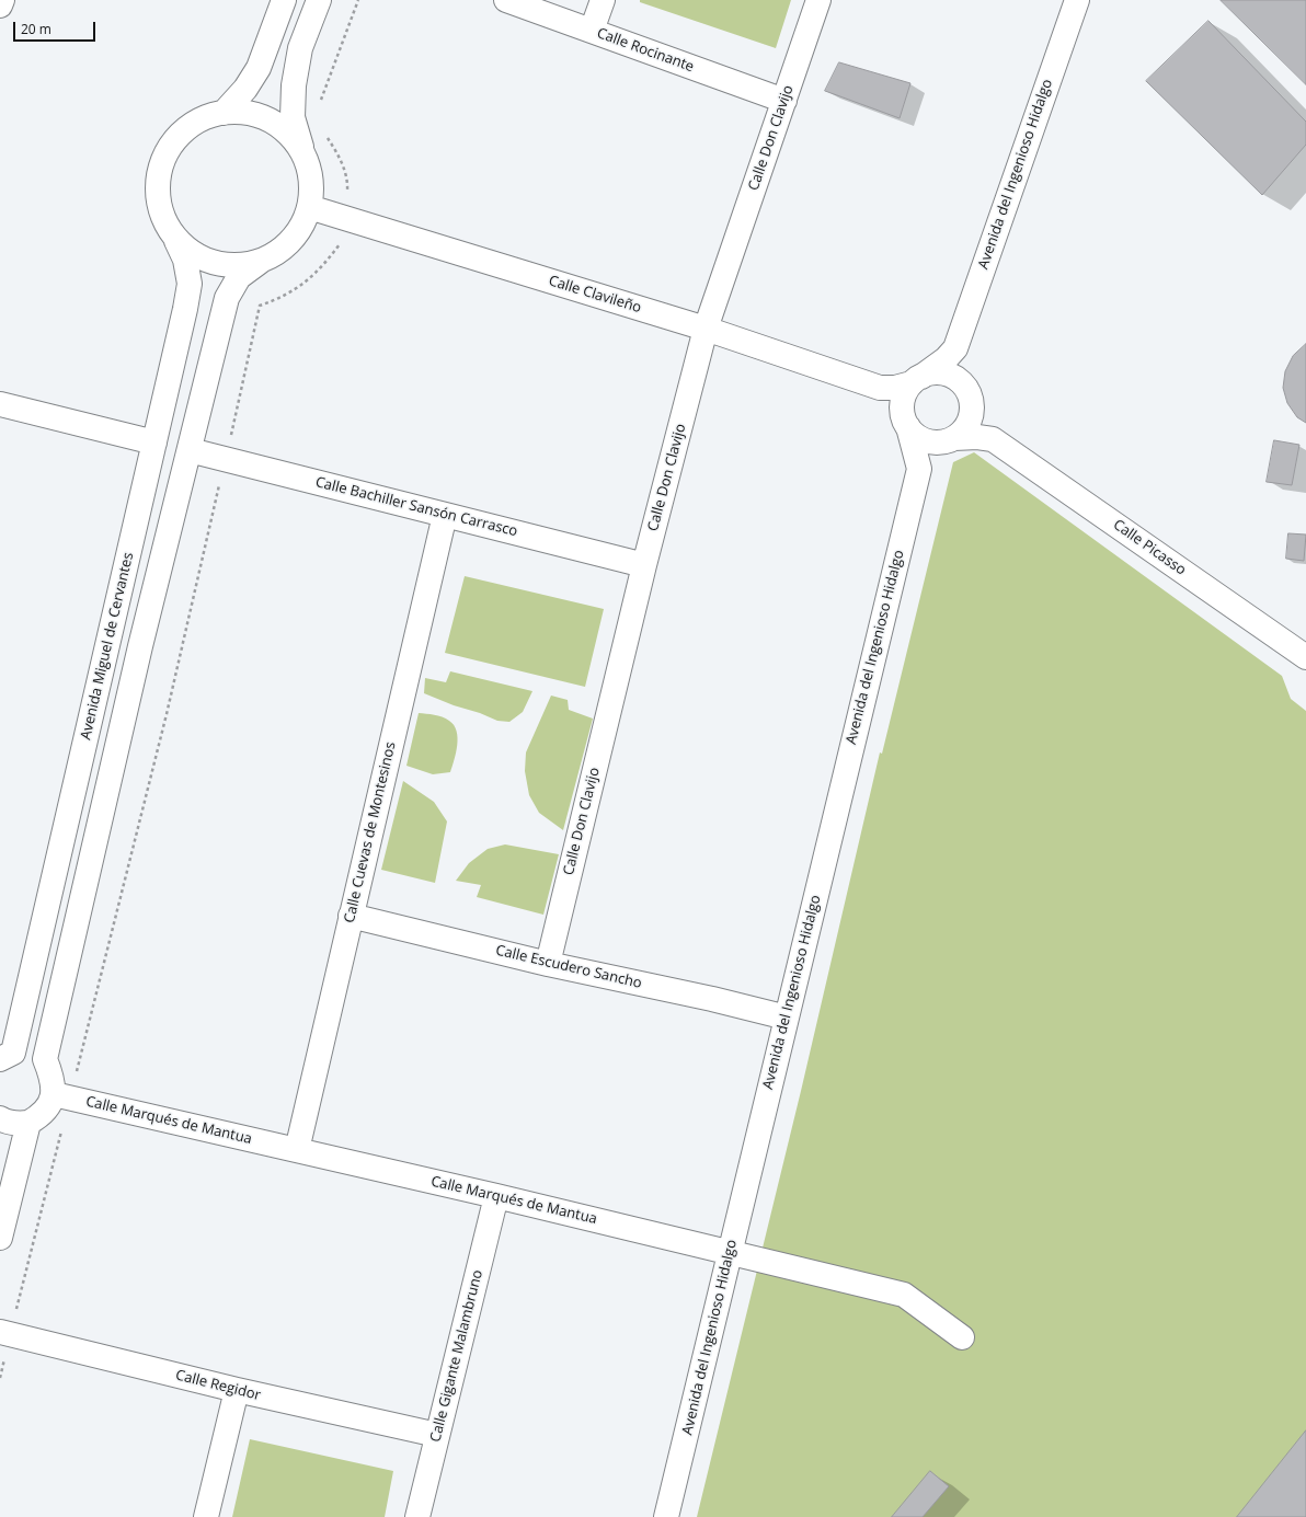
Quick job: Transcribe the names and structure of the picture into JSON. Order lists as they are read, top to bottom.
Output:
{
  "streets": {
    "street": [
      "Calle Rocinante",
      "Calle Don Clavijo",
      "Avenida del Ingenioso Hidalgo",
      "Calle Clavileño",
      "Calle Bachiller Sansón Carrasco",
      "Calle Picasso",
      "Avenida Miguel de Cervantes",
      "Calle Cuevas de Montesinos",
      "Calle Escudero Sancho",
      "Calle Marqués de Mantua",
      "Calle Gigante Malambruno",
      "Calle Regidor"
    ]
  },
  "crossings": [
    ["Calle Rocinante", "Calle Don Clavijo"],
    ["Calle Don Clavijo", "Calle Clavileño"],
    ["Calle Don Clavijo", "Calle Bachiller Sansón Carrasco"],
    ["Calle Don Clavijo", "Calle Escudero Sancho"],
    ["Avenida del Ingenioso Hidalgo", "Calle Clavileño"],
    ["Avenida del Ingenioso Hidalgo", "Calle Picasso"],
    ["Avenida del Ingenioso Hidalgo", "Calle Escudero Sancho"],
    ["Avenida del Ingenioso Hidalgo", "Calle Marqués de Mantua"],
    ["Calle Clavileño", "Calle Picasso"],
    ["Calle Clavileño", "Avenida Miguel de Cervantes"],
    ["Calle Bachiller Sansón Carrasco", "Calle Cuevas de Montesinos"],
    ["Calle Cuevas de Montesinos", "Calle Escudero Sancho"],
    ["Calle Cuevas de Montesinos", "Calle Marqués de Mantua"],
    ["Calle Marqués de Mantua", "Calle Gigante Malambruno"],
    ["Calle Gigante Malambruno", "Calle Regidor"]
  ],
  "scale_bar": "20 m"
}
